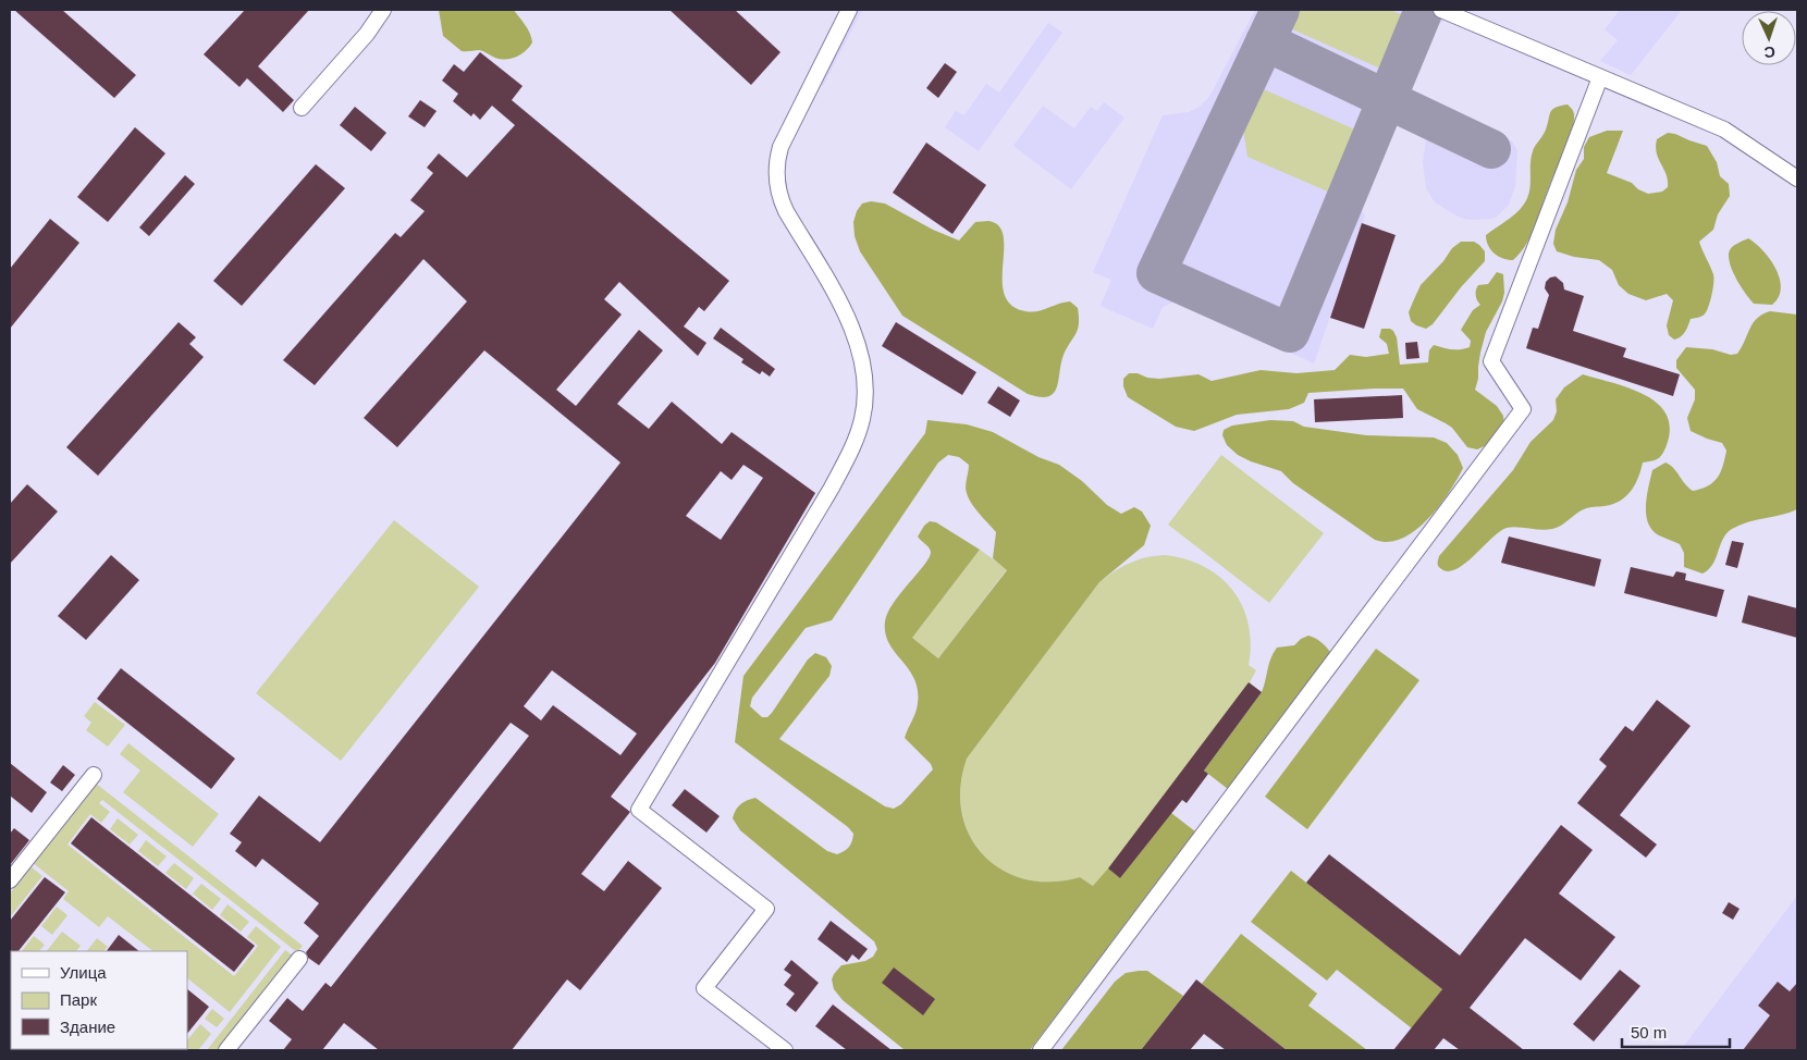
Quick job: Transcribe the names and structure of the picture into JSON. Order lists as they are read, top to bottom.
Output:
{
  "legend": ["Улица", "Парк", "Здание"],
  "scale_bar": "50 m",
  "north": "bottom"
}
